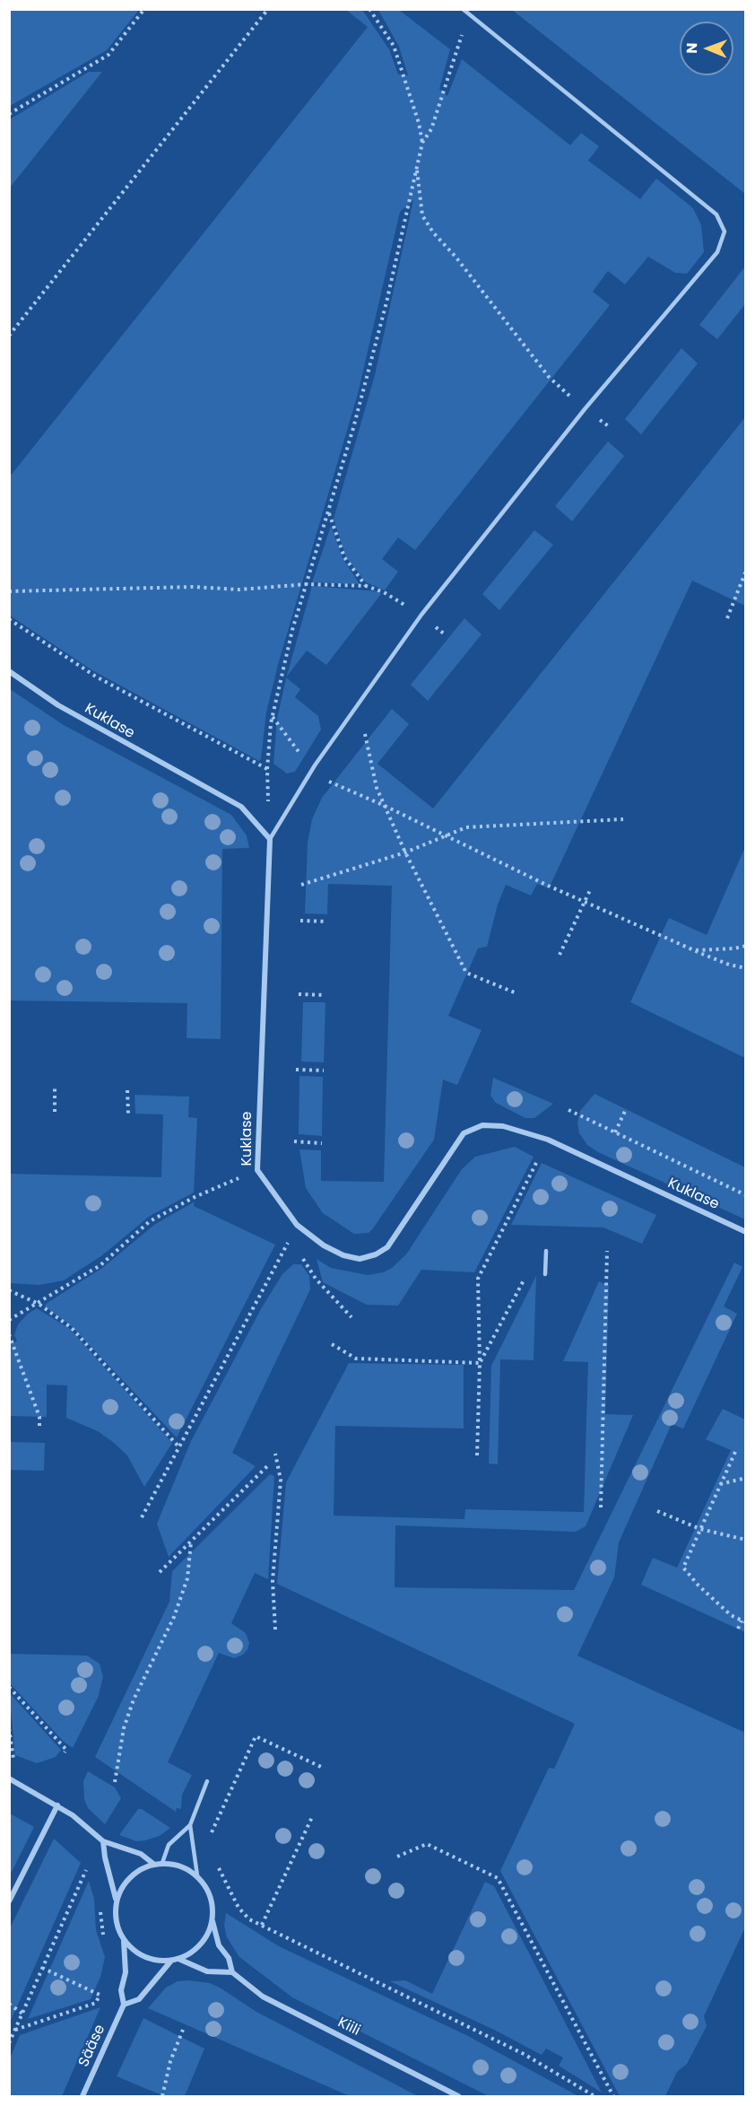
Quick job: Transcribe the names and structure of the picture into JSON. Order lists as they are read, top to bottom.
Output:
{
  "streets": {
    "street": ["Kuklase", "Kiili", "Sääse"]
  },
  "north": "left"
}
